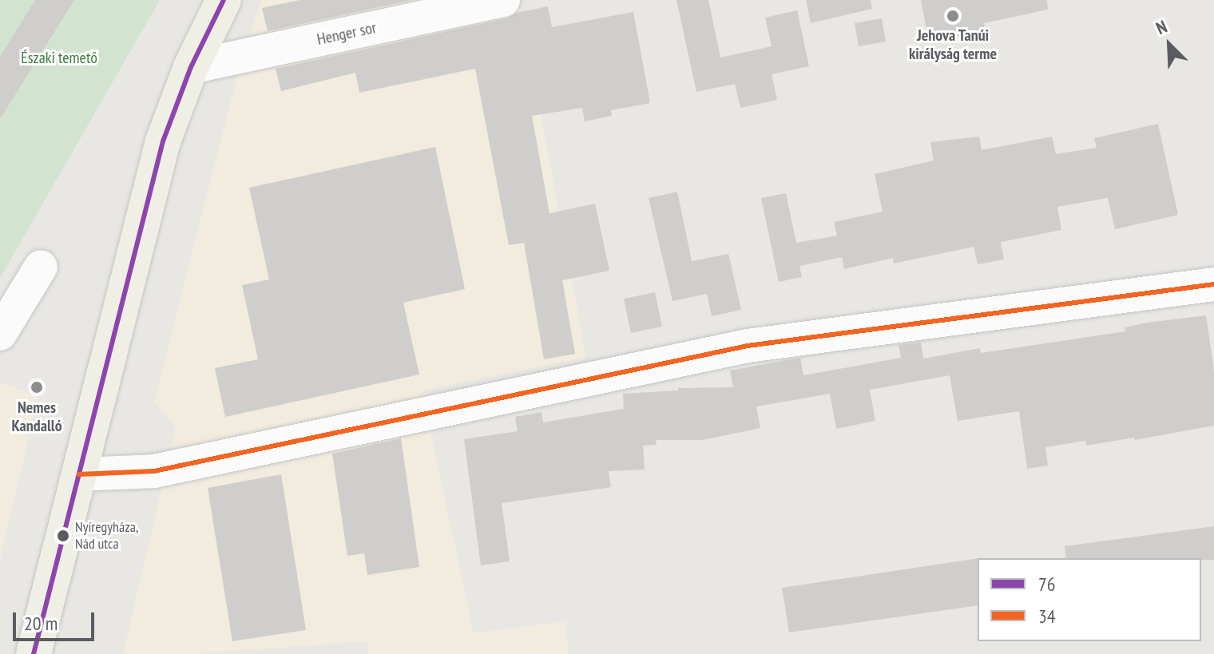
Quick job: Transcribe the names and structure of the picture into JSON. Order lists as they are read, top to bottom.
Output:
{
  "streets": {
    "street": ["Henger sor"]
  },
  "parks": ["Északi temető"],
  "places": ["Jehova Tanúi királyság terme", "Nemes Kandalló", "Nyíregyháza, Nád utca"],
  "lines": ["transit line 76", "transit line 34"],
  "legend": ["76", "34"],
  "scale_bar": "20 m",
  "north": "top left"
}
